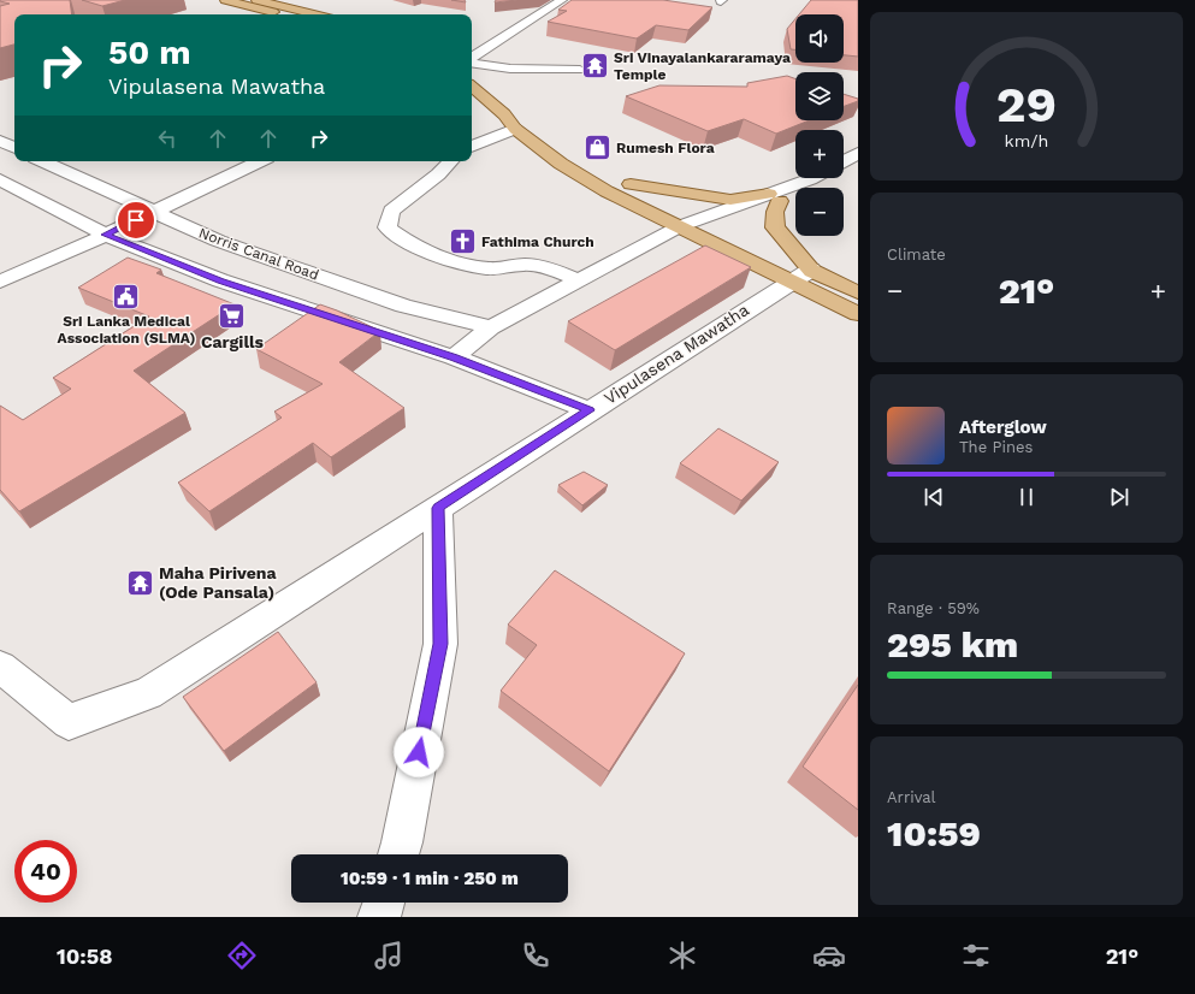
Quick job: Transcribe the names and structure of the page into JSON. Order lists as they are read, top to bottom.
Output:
{
  "streets": {
    "street": ["Norris Canal Road", "Vipulasena Mawatha"]
  },
  "places": {
    "temple": ["Sri Vinayalankararamaya Temple", "Maha Pirivena (Ode Pansala)"],
    "shop": ["Rumesh Flora"],
    "church": ["Fathima Church"],
    "public building": ["Sri Lanka Medical Association (SLMA)"],
    "supermarket": ["Cargills"]
  },
  "page": {
    "map_buttons": ["+", "−"],
    "turn": ["50 m", "Vipulasena Mawatha"],
    "tile": [
      "Climate",
      ["Range · 59%", "295 km"],
      ["Arrival", "10:59"]
    ],
    "heat": ["−", "21°", "+"],
    "song": ["Afterglow", "The Pines"],
    "limit": "40",
    "trip": "10:59 · 1 min · 250 m",
    "tabs": ["10:58", "21°"],
    "gauge": ["29", "km/h"]
  }
}
